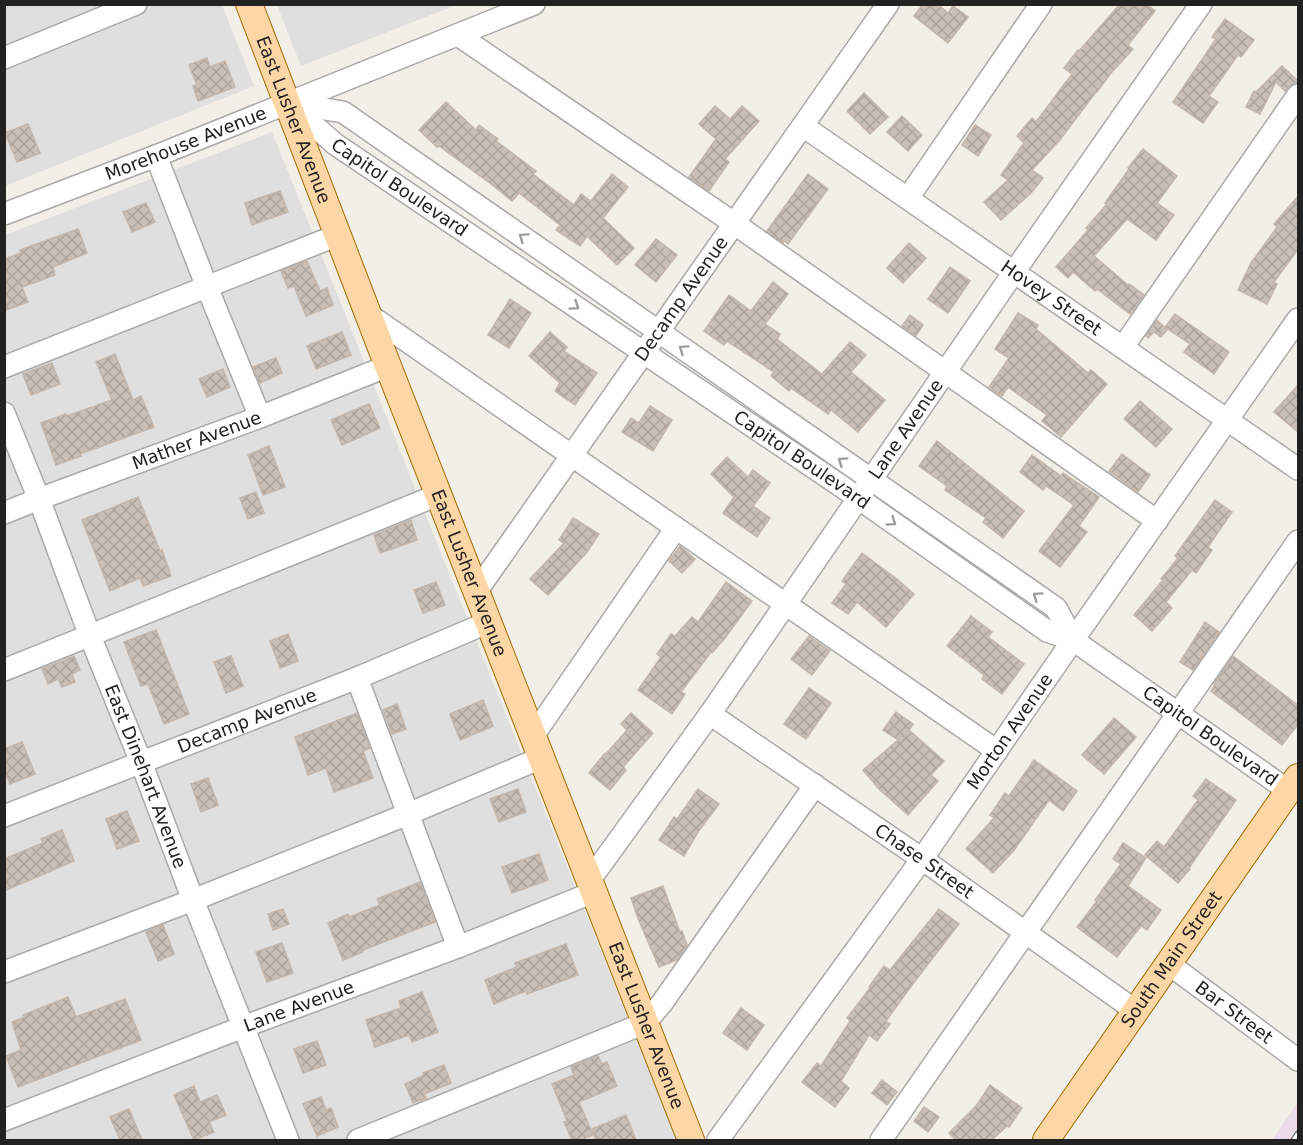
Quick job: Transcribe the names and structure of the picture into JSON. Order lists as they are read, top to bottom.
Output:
{
  "streets": {
    "main road": ["East Lusher Avenue", "South Main Street"],
    "street": [
      "Morehouse Avenue",
      "Capitol Boulevard",
      "Hovey Street",
      "Decamp Avenue",
      "Lane Avenue",
      "Mather Avenue",
      "Morton Avenue",
      "East Dinehart Avenue",
      "Chase Street",
      "Bar Street"
    ]
  },
  "crossings": [
    ["East Lusher Avenue", "Morehouse Avenue"],
    ["East Lusher Avenue", "Capitol Boulevard"],
    ["East Lusher Avenue", "Decamp Avenue"],
    ["East Lusher Avenue", "Lane Avenue"],
    ["East Lusher Avenue", "Mather Avenue"],
    ["Morehouse Avenue", "Capitol Boulevard"],
    ["Capitol Boulevard", "Decamp Avenue"],
    ["Capitol Boulevard", "Lane Avenue"],
    ["Capitol Boulevard", "Morton Avenue"],
    ["Capitol Boulevard", "South Main Street"],
    ["Hovey Street", "Decamp Avenue"],
    ["Hovey Street", "Lane Avenue"],
    ["Hovey Street", "Morton Avenue"],
    ["Decamp Avenue", "East Dinehart Avenue"],
    ["Lane Avenue", "East Dinehart Avenue"],
    ["Lane Avenue", "Chase Street"],
    ["Mather Avenue", "East Dinehart Avenue"],
    ["Morton Avenue", "Chase Street"],
    ["Chase Street", "South Main Street"],
    ["South Main Street", "Bar Street"]
  ]
}
